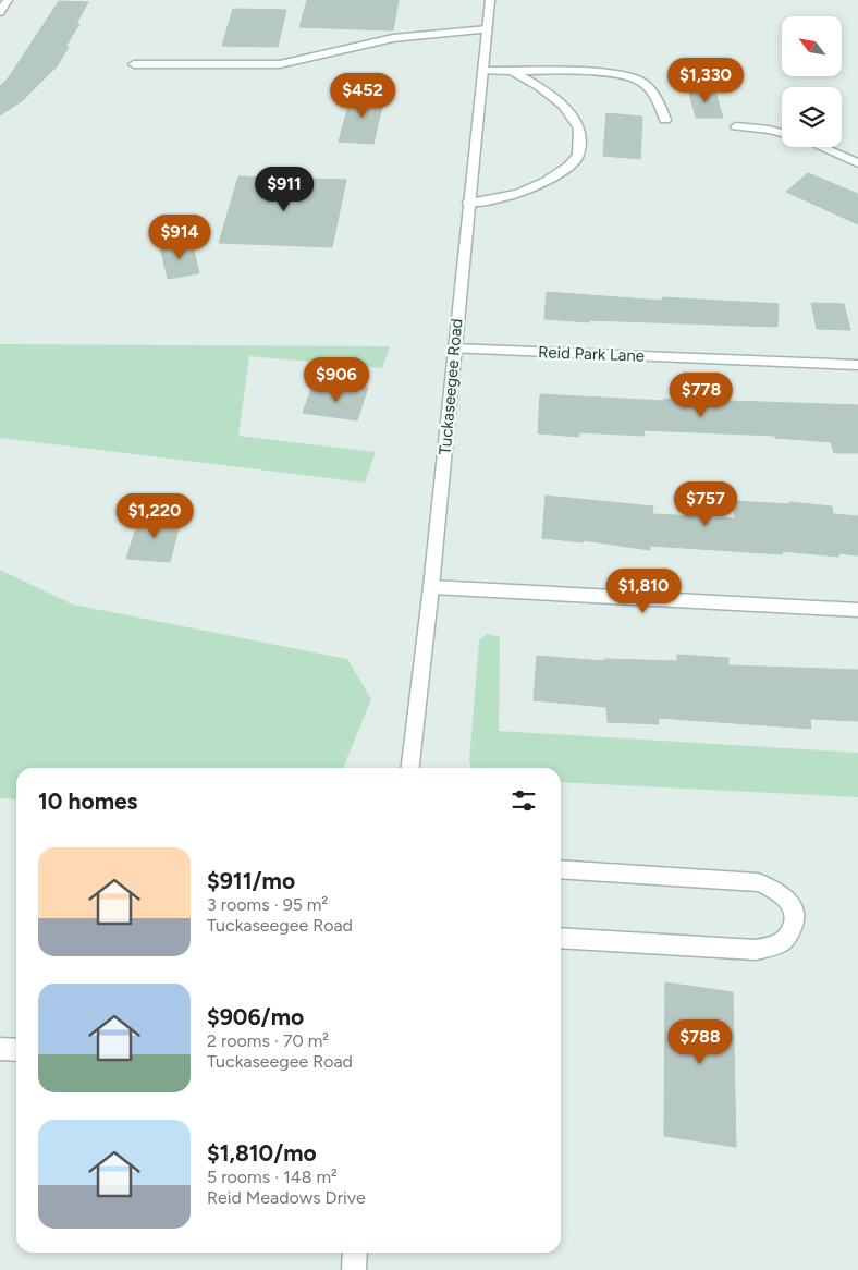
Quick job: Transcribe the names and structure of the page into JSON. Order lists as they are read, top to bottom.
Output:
{
  "streets": {
    "street": ["Reid Park Lane", "Tuckaseegee Road"]
  },
  "crossings": [
    ["Reid Park Lane", "Tuckaseegee Road"]
  ],
  "north": "top left",
  "page": {
    "price": [
      "$1,330",
      "$452",
      "$911",
      "$914",
      "$906",
      "$778",
      "$757",
      "$1,220",
      "$1,810",
      "$788"
    ],
    "heading": "10 homes",
    "list": [
      {
        "name": "$911/mo",
        "note": "3 rooms · 95 m² · Tuckaseegee Road"
      },
      {
        "name": "$906/mo",
        "note": "2 rooms · 70 m² · Tuckaseegee Road"
      },
      {
        "name": "$1,810/mo",
        "note": "5 rooms · 148 m² · Reid Meadows Drive"
      }
    ]
  }
}
